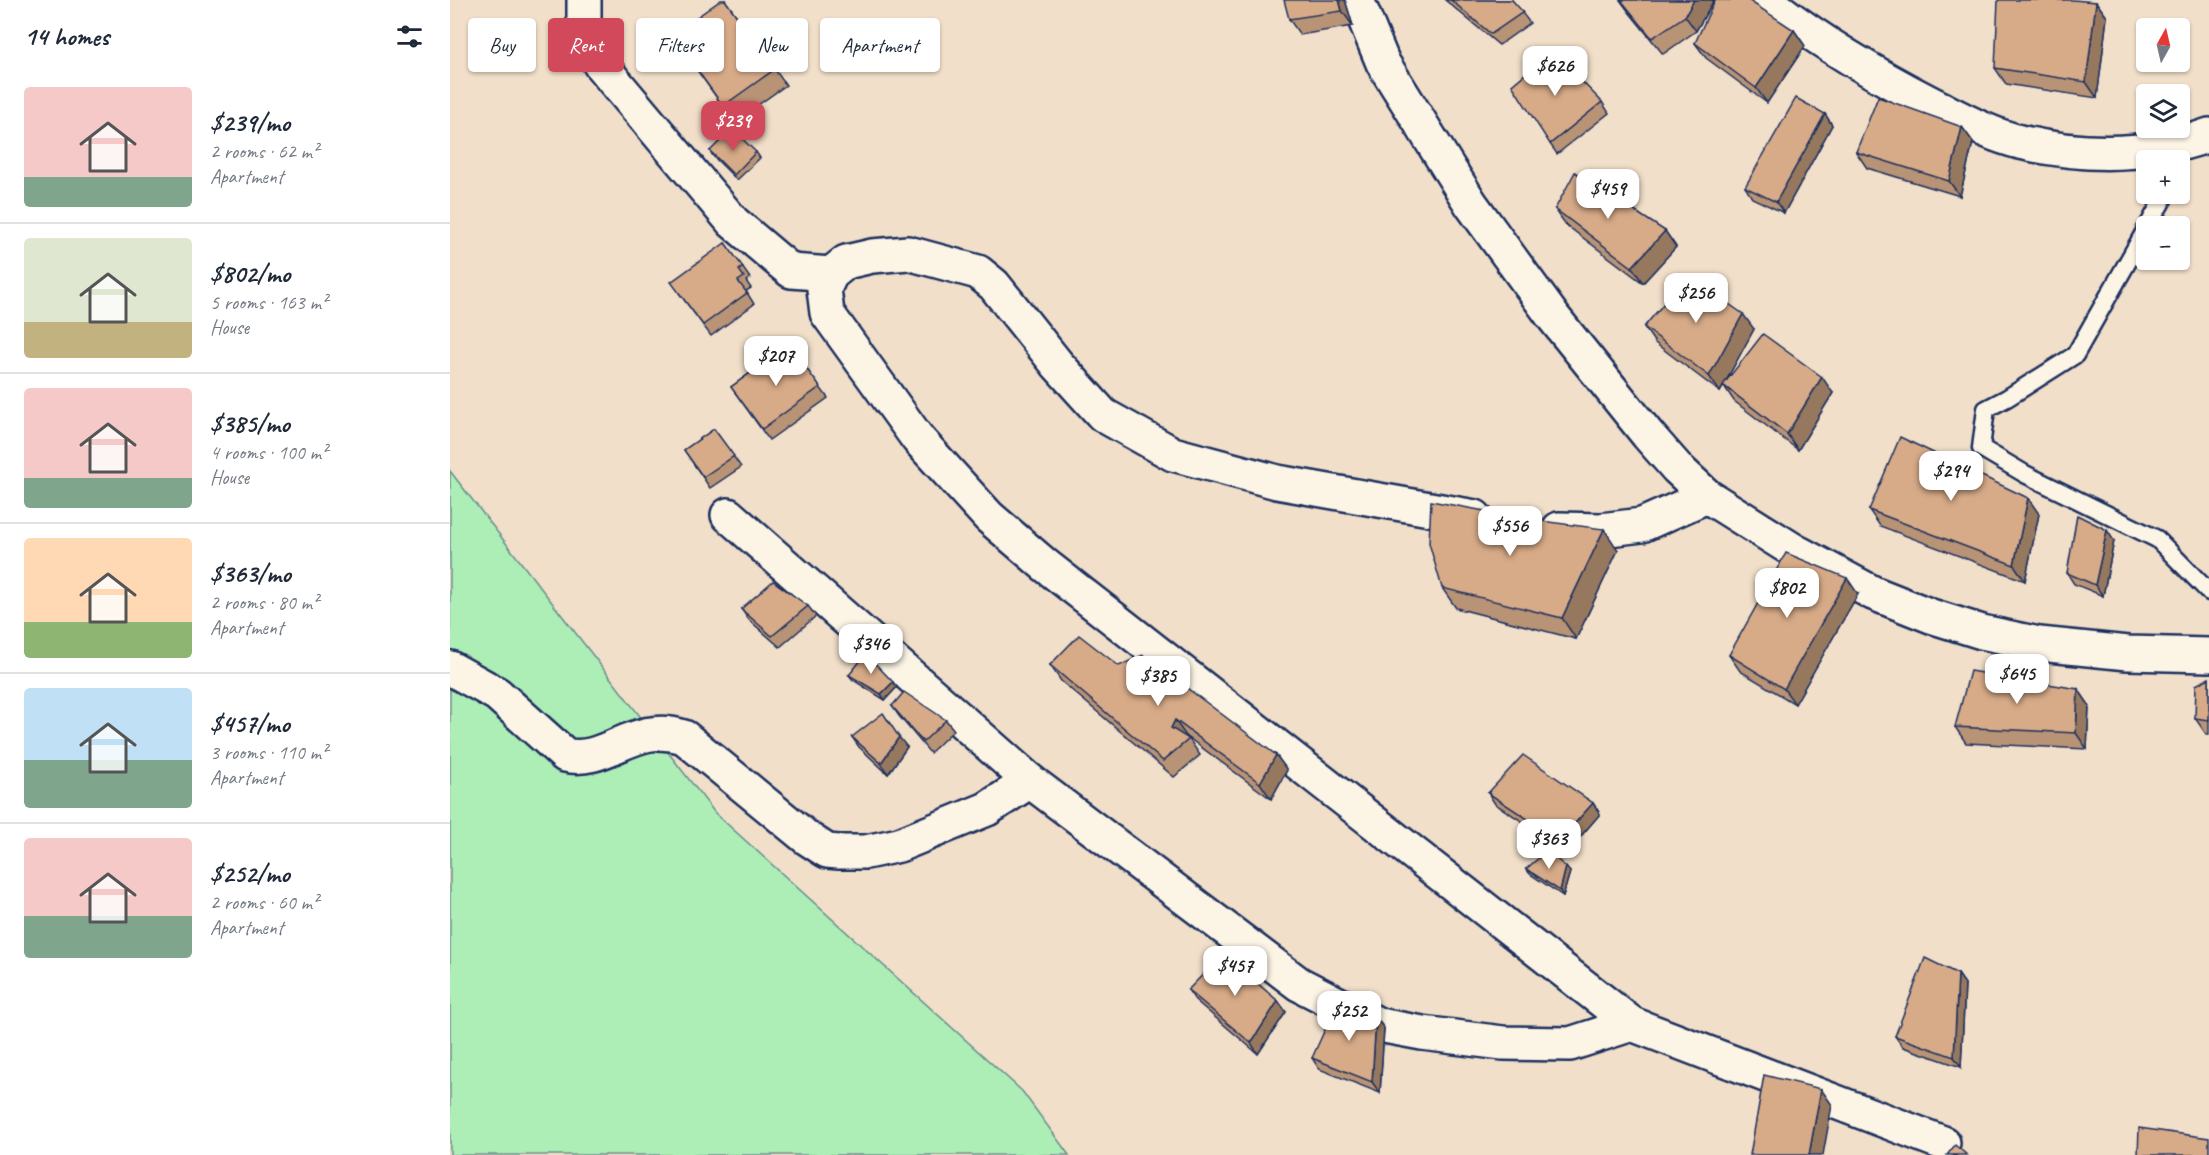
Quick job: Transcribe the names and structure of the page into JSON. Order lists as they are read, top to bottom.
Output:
{
  "north": "top",
  "page": {
    "heading": "14 homes",
    "map_buttons": ["+", "−"],
    "chip": [
      "Buy",
      "Rent",
      "Filters",
      "New",
      "Apartment"
    ],
    "price": [
      "$626",
      "$239",
      "$459",
      "$256",
      "$207",
      "$294",
      "$556",
      "$802",
      "$346",
      "$645",
      "$385",
      "$363",
      "$457",
      "$252"
    ],
    "list": [
      {
        "name": "$239/mo",
        "note": "2 rooms · 62 m² · Apartment"
      },
      {
        "name": "$802/mo",
        "note": "5 rooms · 163 m² · House"
      },
      {
        "name": "$385/mo",
        "note": "4 rooms · 100 m² · House"
      },
      {
        "name": "$363/mo",
        "note": "2 rooms · 80 m² · Apartment"
      },
      {
        "name": "$457/mo",
        "note": "3 rooms · 110 m² · Apartment"
      },
      {
        "name": "$252/mo",
        "note": "2 rooms · 60 m² · Apartment"
      }
    ]
  }
}
